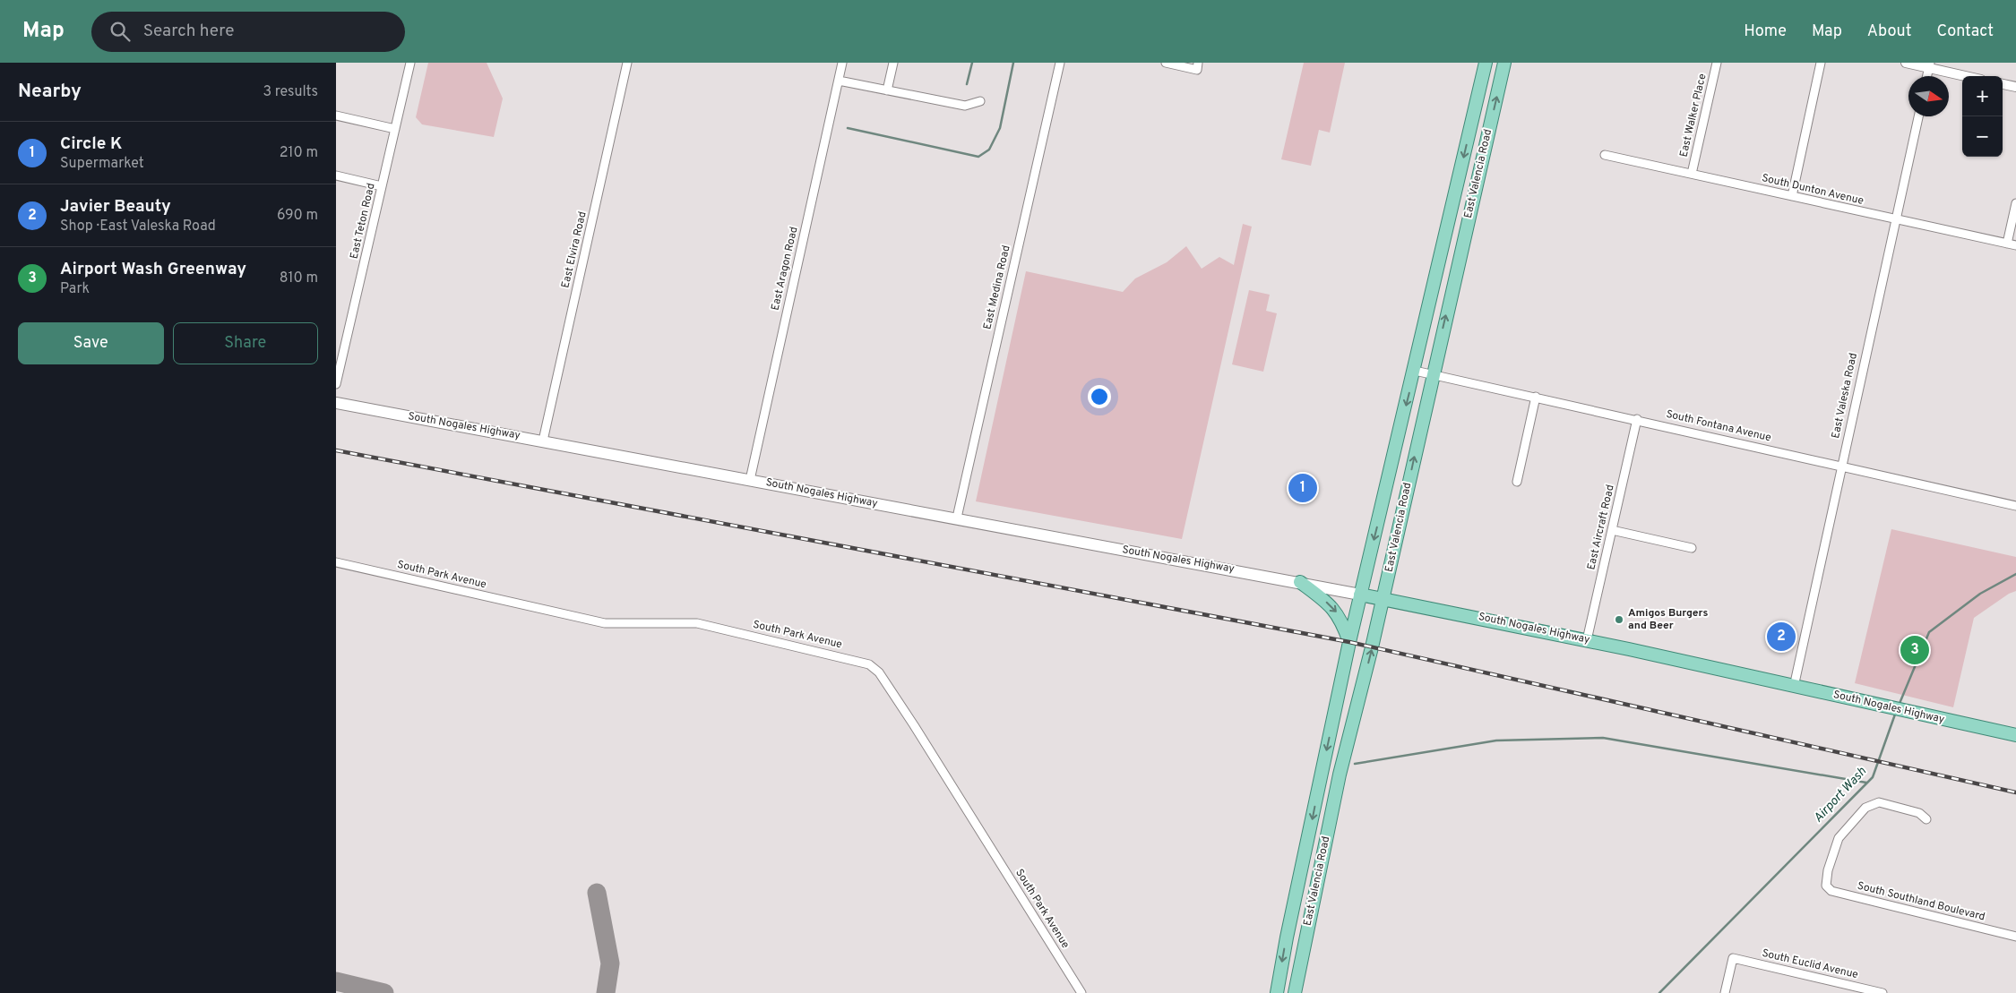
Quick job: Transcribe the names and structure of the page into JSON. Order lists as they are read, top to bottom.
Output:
{
  "streets": {
    "main road": ["East Valencia Road", "South Nogales Highway"],
    "street": [
      "East Walker Place",
      "South Dunton Avenue",
      "East Teton Road",
      "East Elvira Road",
      "East Aragon Road",
      "East Medina Road",
      "East Valeska Road",
      "South Fontana Avenue",
      "East Aircraft Road",
      "South Park Avenue",
      "South Southland Boulevard",
      "South Euclid Avenue"
    ]
  },
  "crossings": [
    ["East Walker Place", "South Dunton Avenue"],
    ["East Valencia Road", "South Nogales Highway"],
    ["East Valencia Road", "South Fontana Avenue"],
    ["South Dunton Avenue", "East Valeska Road"],
    ["East Elvira Road", "South Nogales Highway"],
    ["East Aragon Road", "South Nogales Highway"],
    ["East Medina Road", "South Nogales Highway"],
    ["East Valeska Road", "South Nogales Highway"],
    ["East Valeska Road", "South Fontana Avenue"],
    ["South Nogales Highway", "East Aircraft Road"],
    ["South Fontana Avenue", "East Aircraft Road"]
  ],
  "water": ["Airport Wash"],
  "places": ["Amigos Burgers and Beer"],
  "north": "right",
  "page": {
    "header": "Map",
    "search": "Search here",
    "nav": [
      "Home",
      "Map",
      "About",
      "Contact"
    ],
    "heading": ["Nearby", "3 results"],
    "map_buttons": ["+", "−"],
    "list": [
      {
        "mark": "1",
        "name": "Circle K",
        "note": "Supermarket",
        "value": "210 m"
      },
      {
        "mark": "2",
        "name": "Javier Beauty",
        "note": "Shop · East Valeska Road",
        "value": "690 m"
      },
      {
        "mark": "3",
        "name": "Airport Wash Greenway",
        "note": "Park",
        "value": "810 m"
      }
    ],
    "buttons": ["Save", "Share"],
    "pins": ["1", "2", "3"]
  }
}
